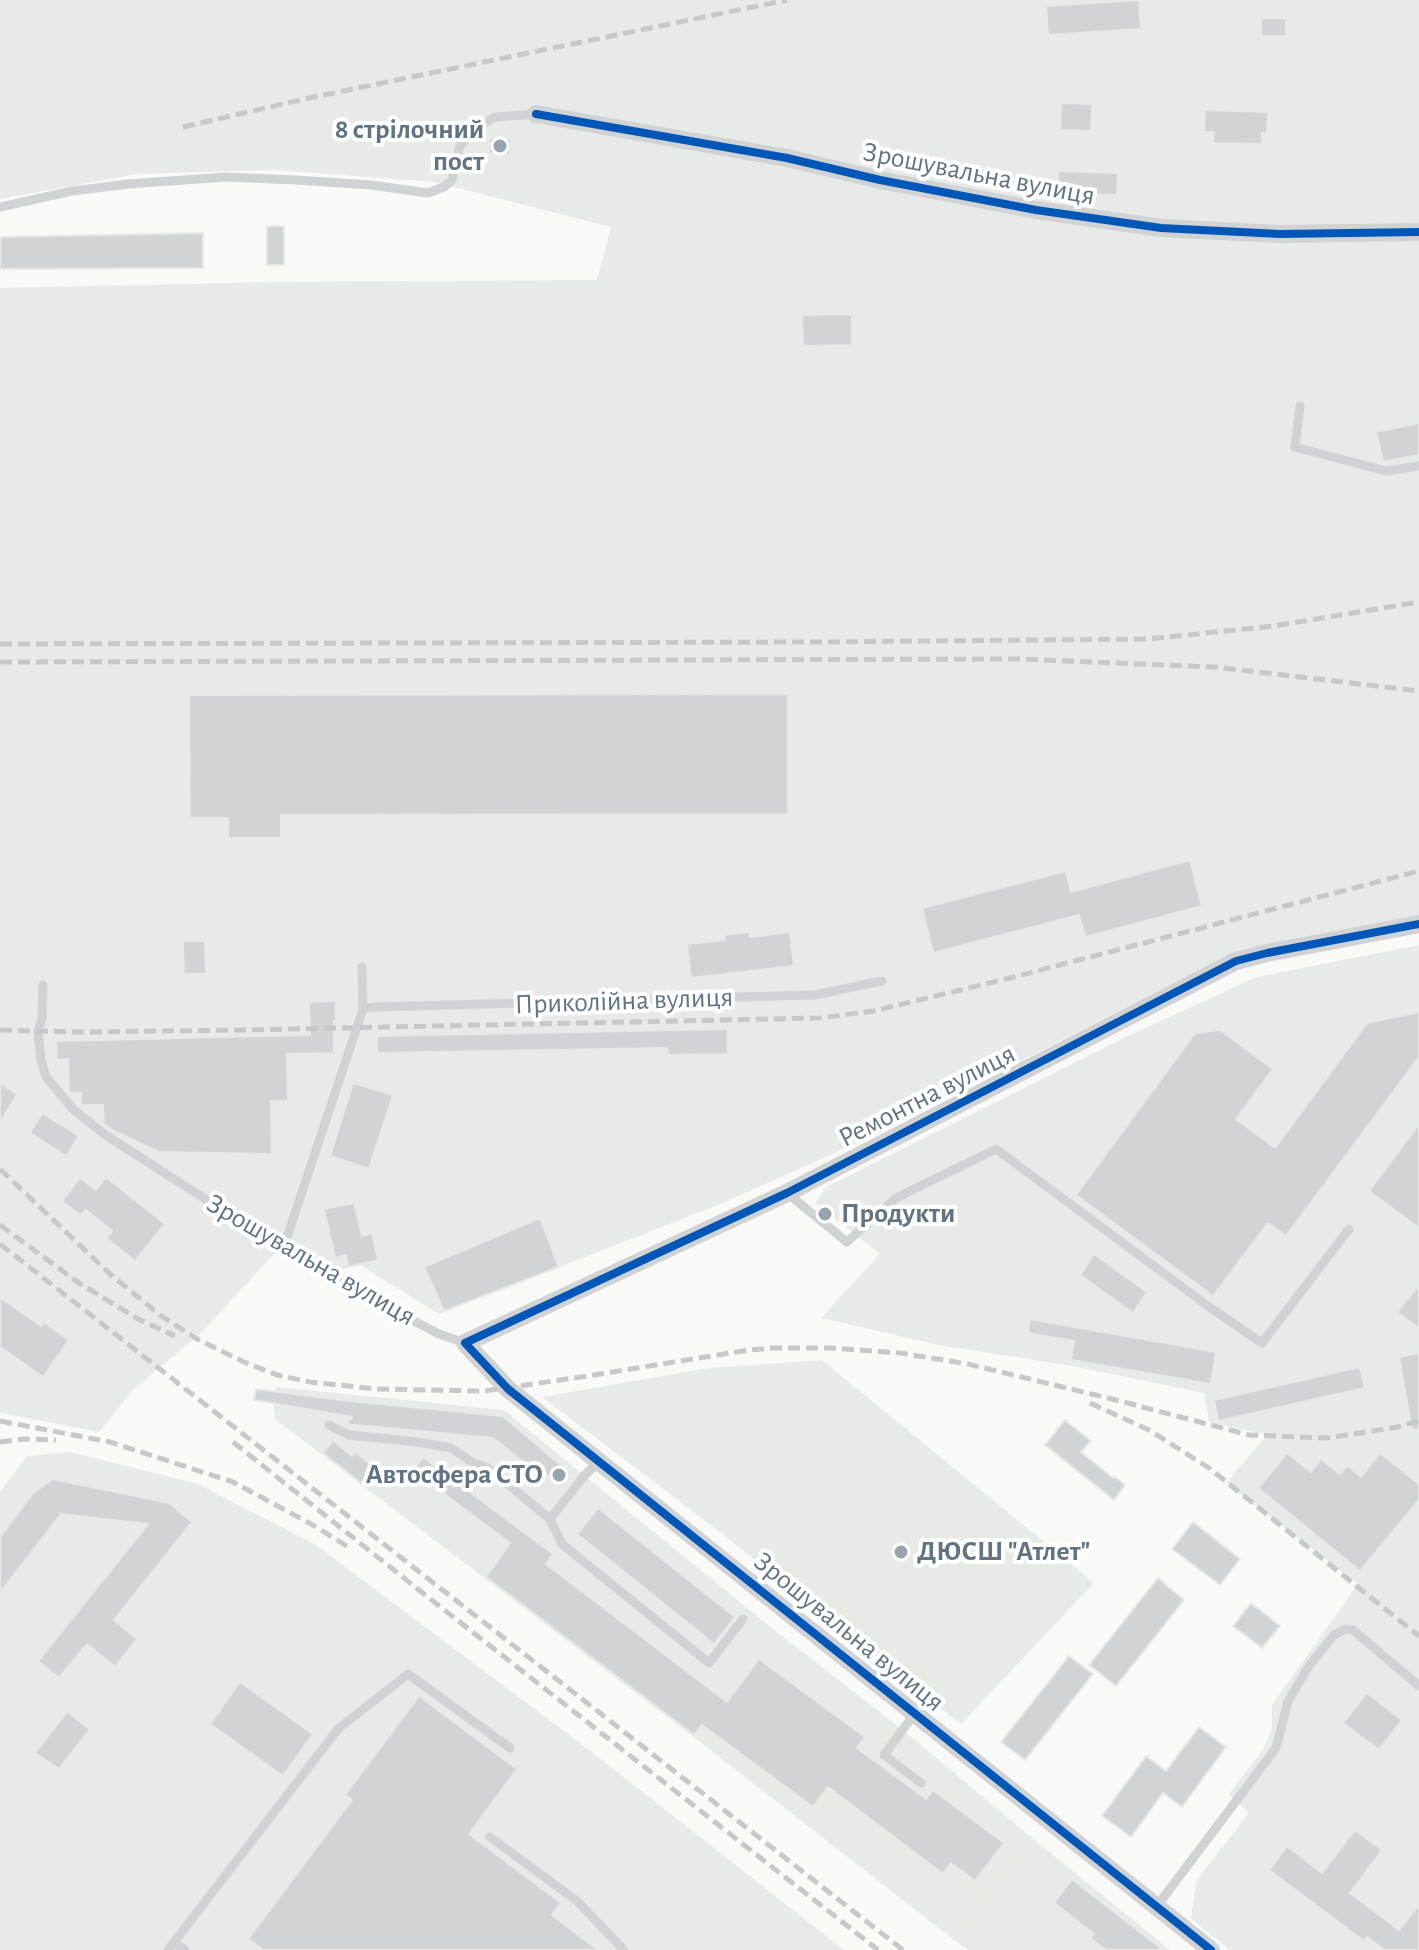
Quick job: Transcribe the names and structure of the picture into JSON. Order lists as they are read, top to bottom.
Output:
{
  "streets": {
    "street": ["Зрошувальна вулиця", "Ремонтна вулиця"],
    "lane": ["Приколійна вулиця"]
  },
  "crossings": [
    ["Зрошувальна вулиця", "Ремонтна вулиця"]
  ],
  "places": [
    "8 стрілочний пост",
    "Продукти",
    "Автосфера СТО",
    "ДЮСШ \"Атлет\""
  ]
}
